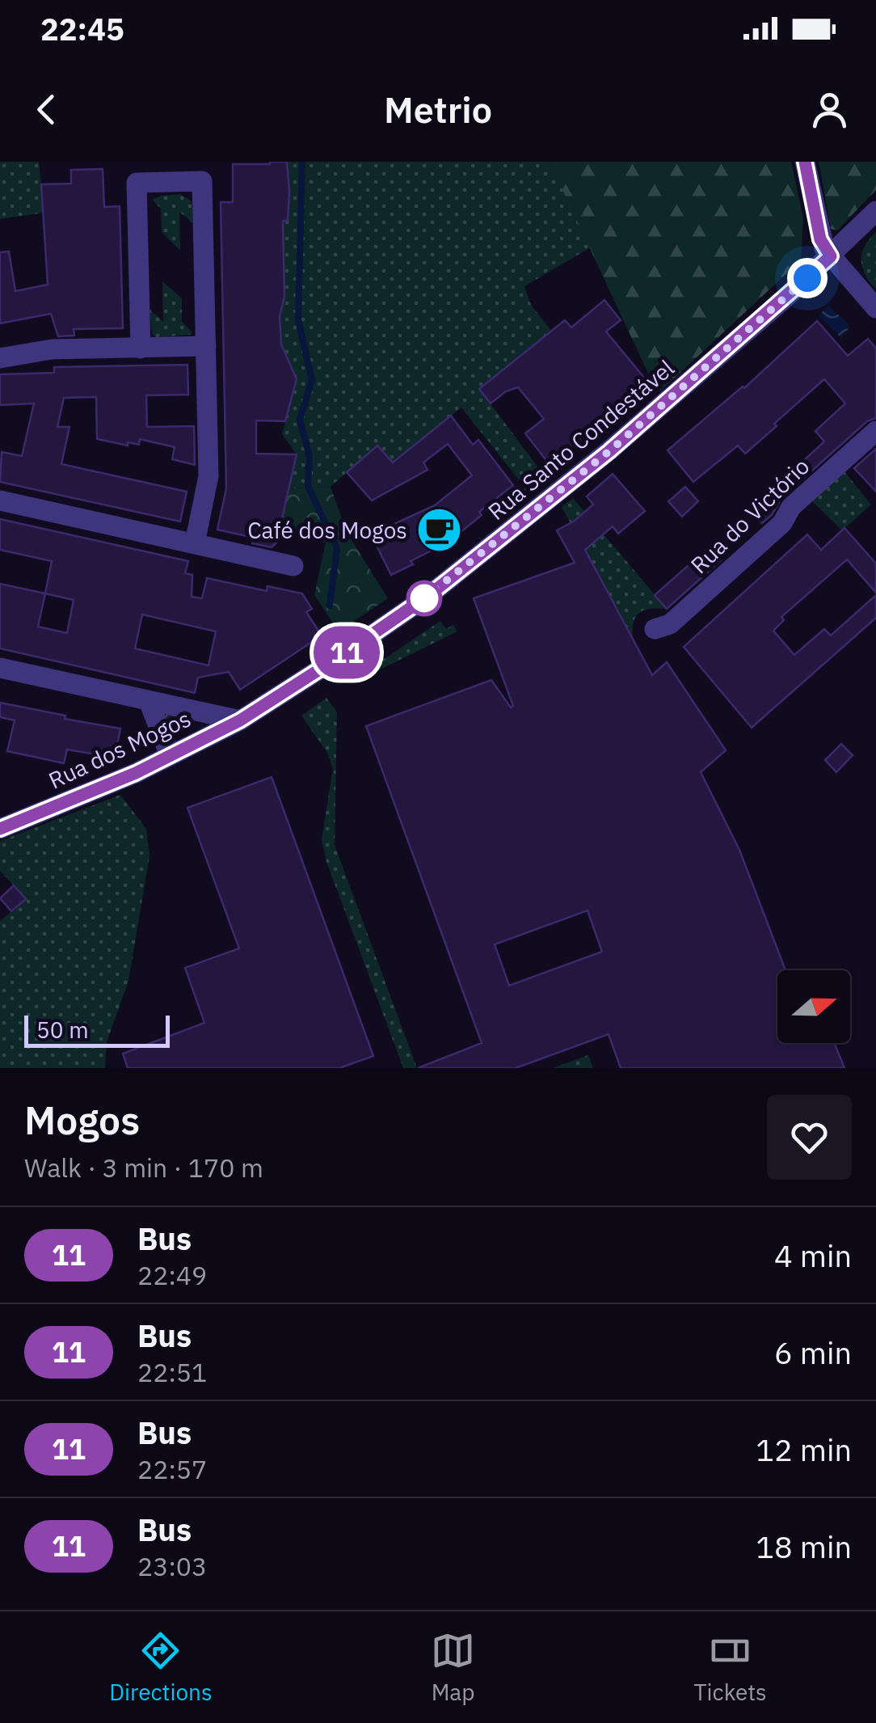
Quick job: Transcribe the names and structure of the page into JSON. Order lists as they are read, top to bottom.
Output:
{
  "streets": {
    "street": ["Rua Santo Condestável", "Rua do Victório", "Rua dos Mogos"]
  },
  "crossings": [
    ["Rua Santo Condestável", "Rua dos Mogos"]
  ],
  "places": {
    "cafe": ["Café dos Mogos"]
  },
  "lines": ["bus line 11"],
  "scale_bar": "50 m",
  "north": "right",
  "page": {
    "status": "22:45",
    "header": "Metrio",
    "on_map": "11",
    "scale": "50 m",
    "heading": ["Mogos", "Walk · 3 min · 170 m"],
    "list": [
      {
        "mark": "11",
        "name": "Bus",
        "note": "22:49",
        "value": "4 min"
      },
      {
        "mark": "11",
        "name": "Bus",
        "note": "22:51",
        "value": "6 min"
      },
      {
        "mark": "11",
        "name": "Bus",
        "note": "22:57",
        "value": "12 min"
      },
      {
        "mark": "11",
        "name": "Bus",
        "note": "23:03",
        "value": "18 min"
      }
    ],
    "tabs": ["Directions", "Map", "Tickets"]
  }
}
